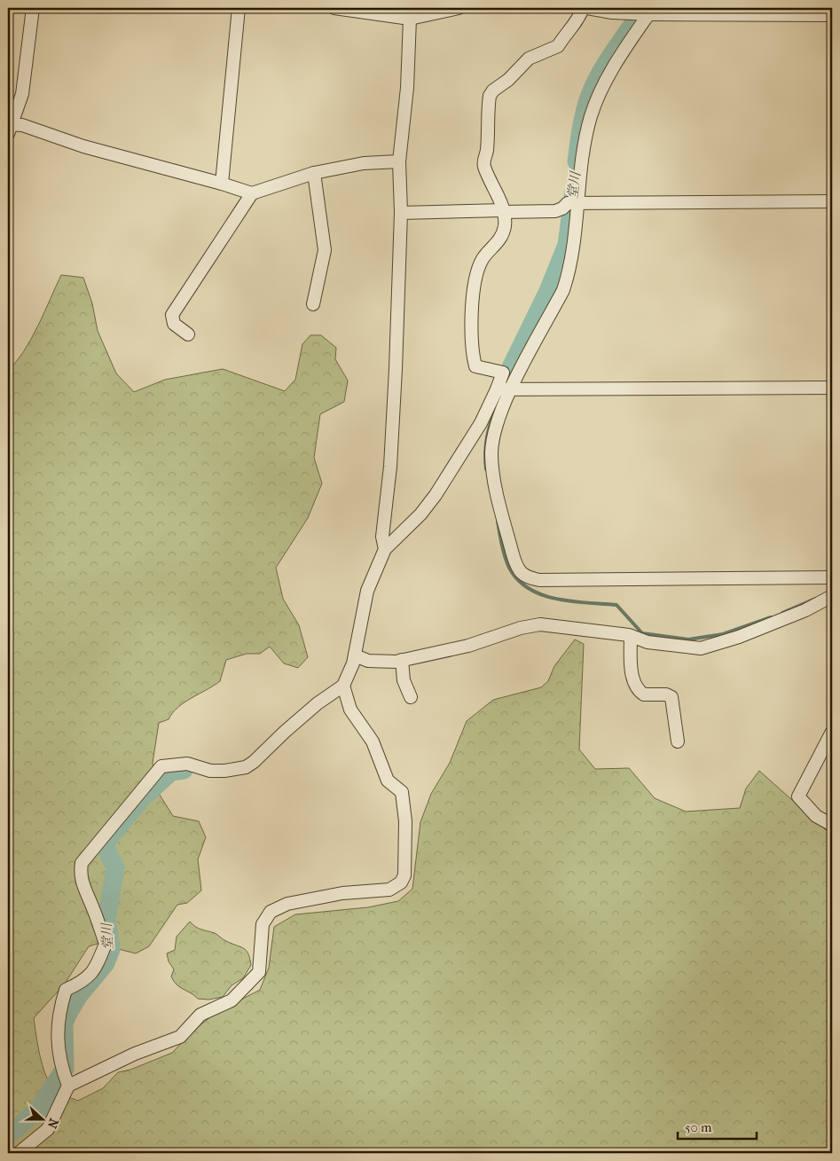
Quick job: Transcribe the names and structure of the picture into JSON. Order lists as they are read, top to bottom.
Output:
{
  "water": ["堂川"],
  "scale_bar": "50 m",
  "north": "right"
}
